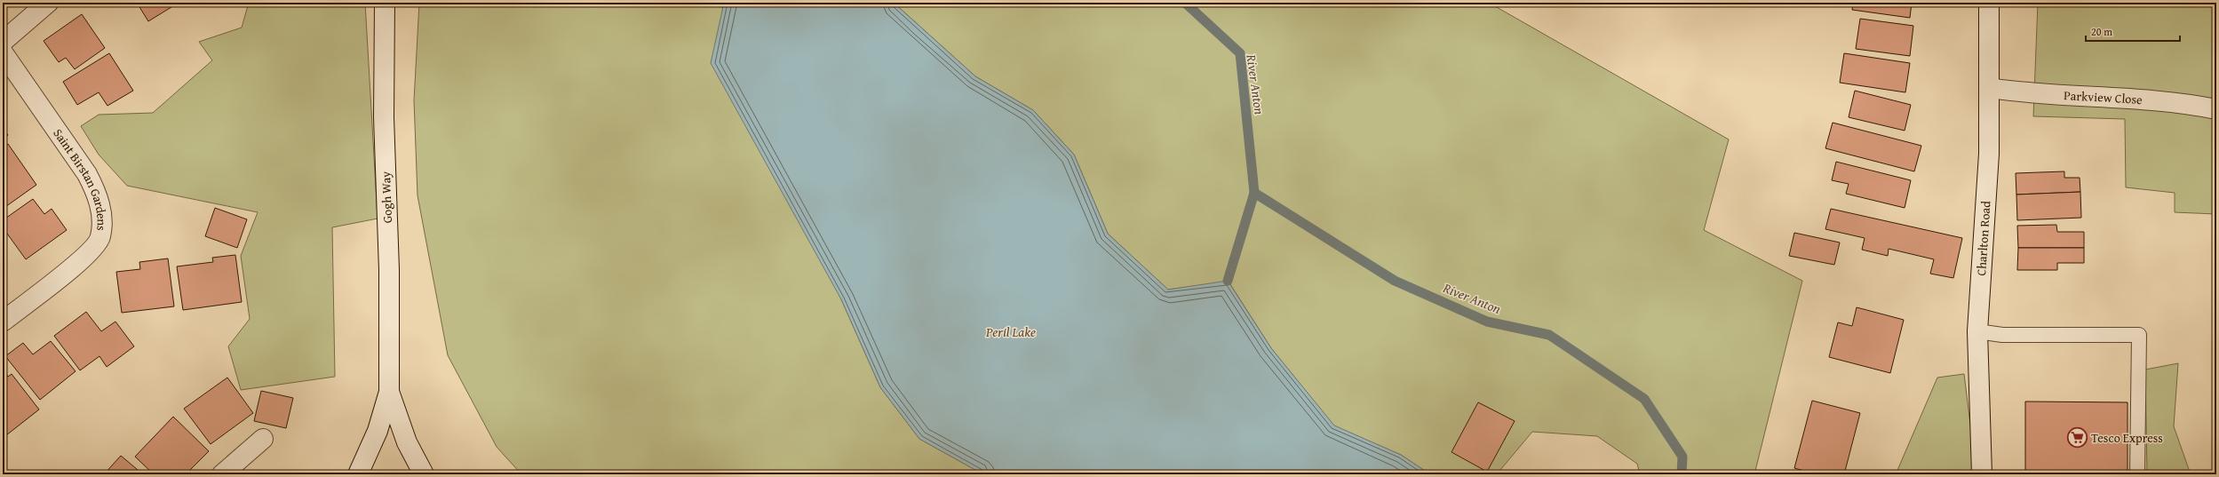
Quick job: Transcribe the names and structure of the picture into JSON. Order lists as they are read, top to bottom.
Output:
{
  "streets": {
    "street": [
      "Parkview Close",
      "Saint Birstan Gardens",
      "Gogh Way",
      "Charlton Road"
    ]
  },
  "crossings": [
    ["Parkview Close", "Charlton Road"]
  ],
  "water": ["River Anton", "Peril Lake"],
  "places": {
    "supermarket": ["Tesco Express"]
  },
  "scale_bar": "20 m"
}
